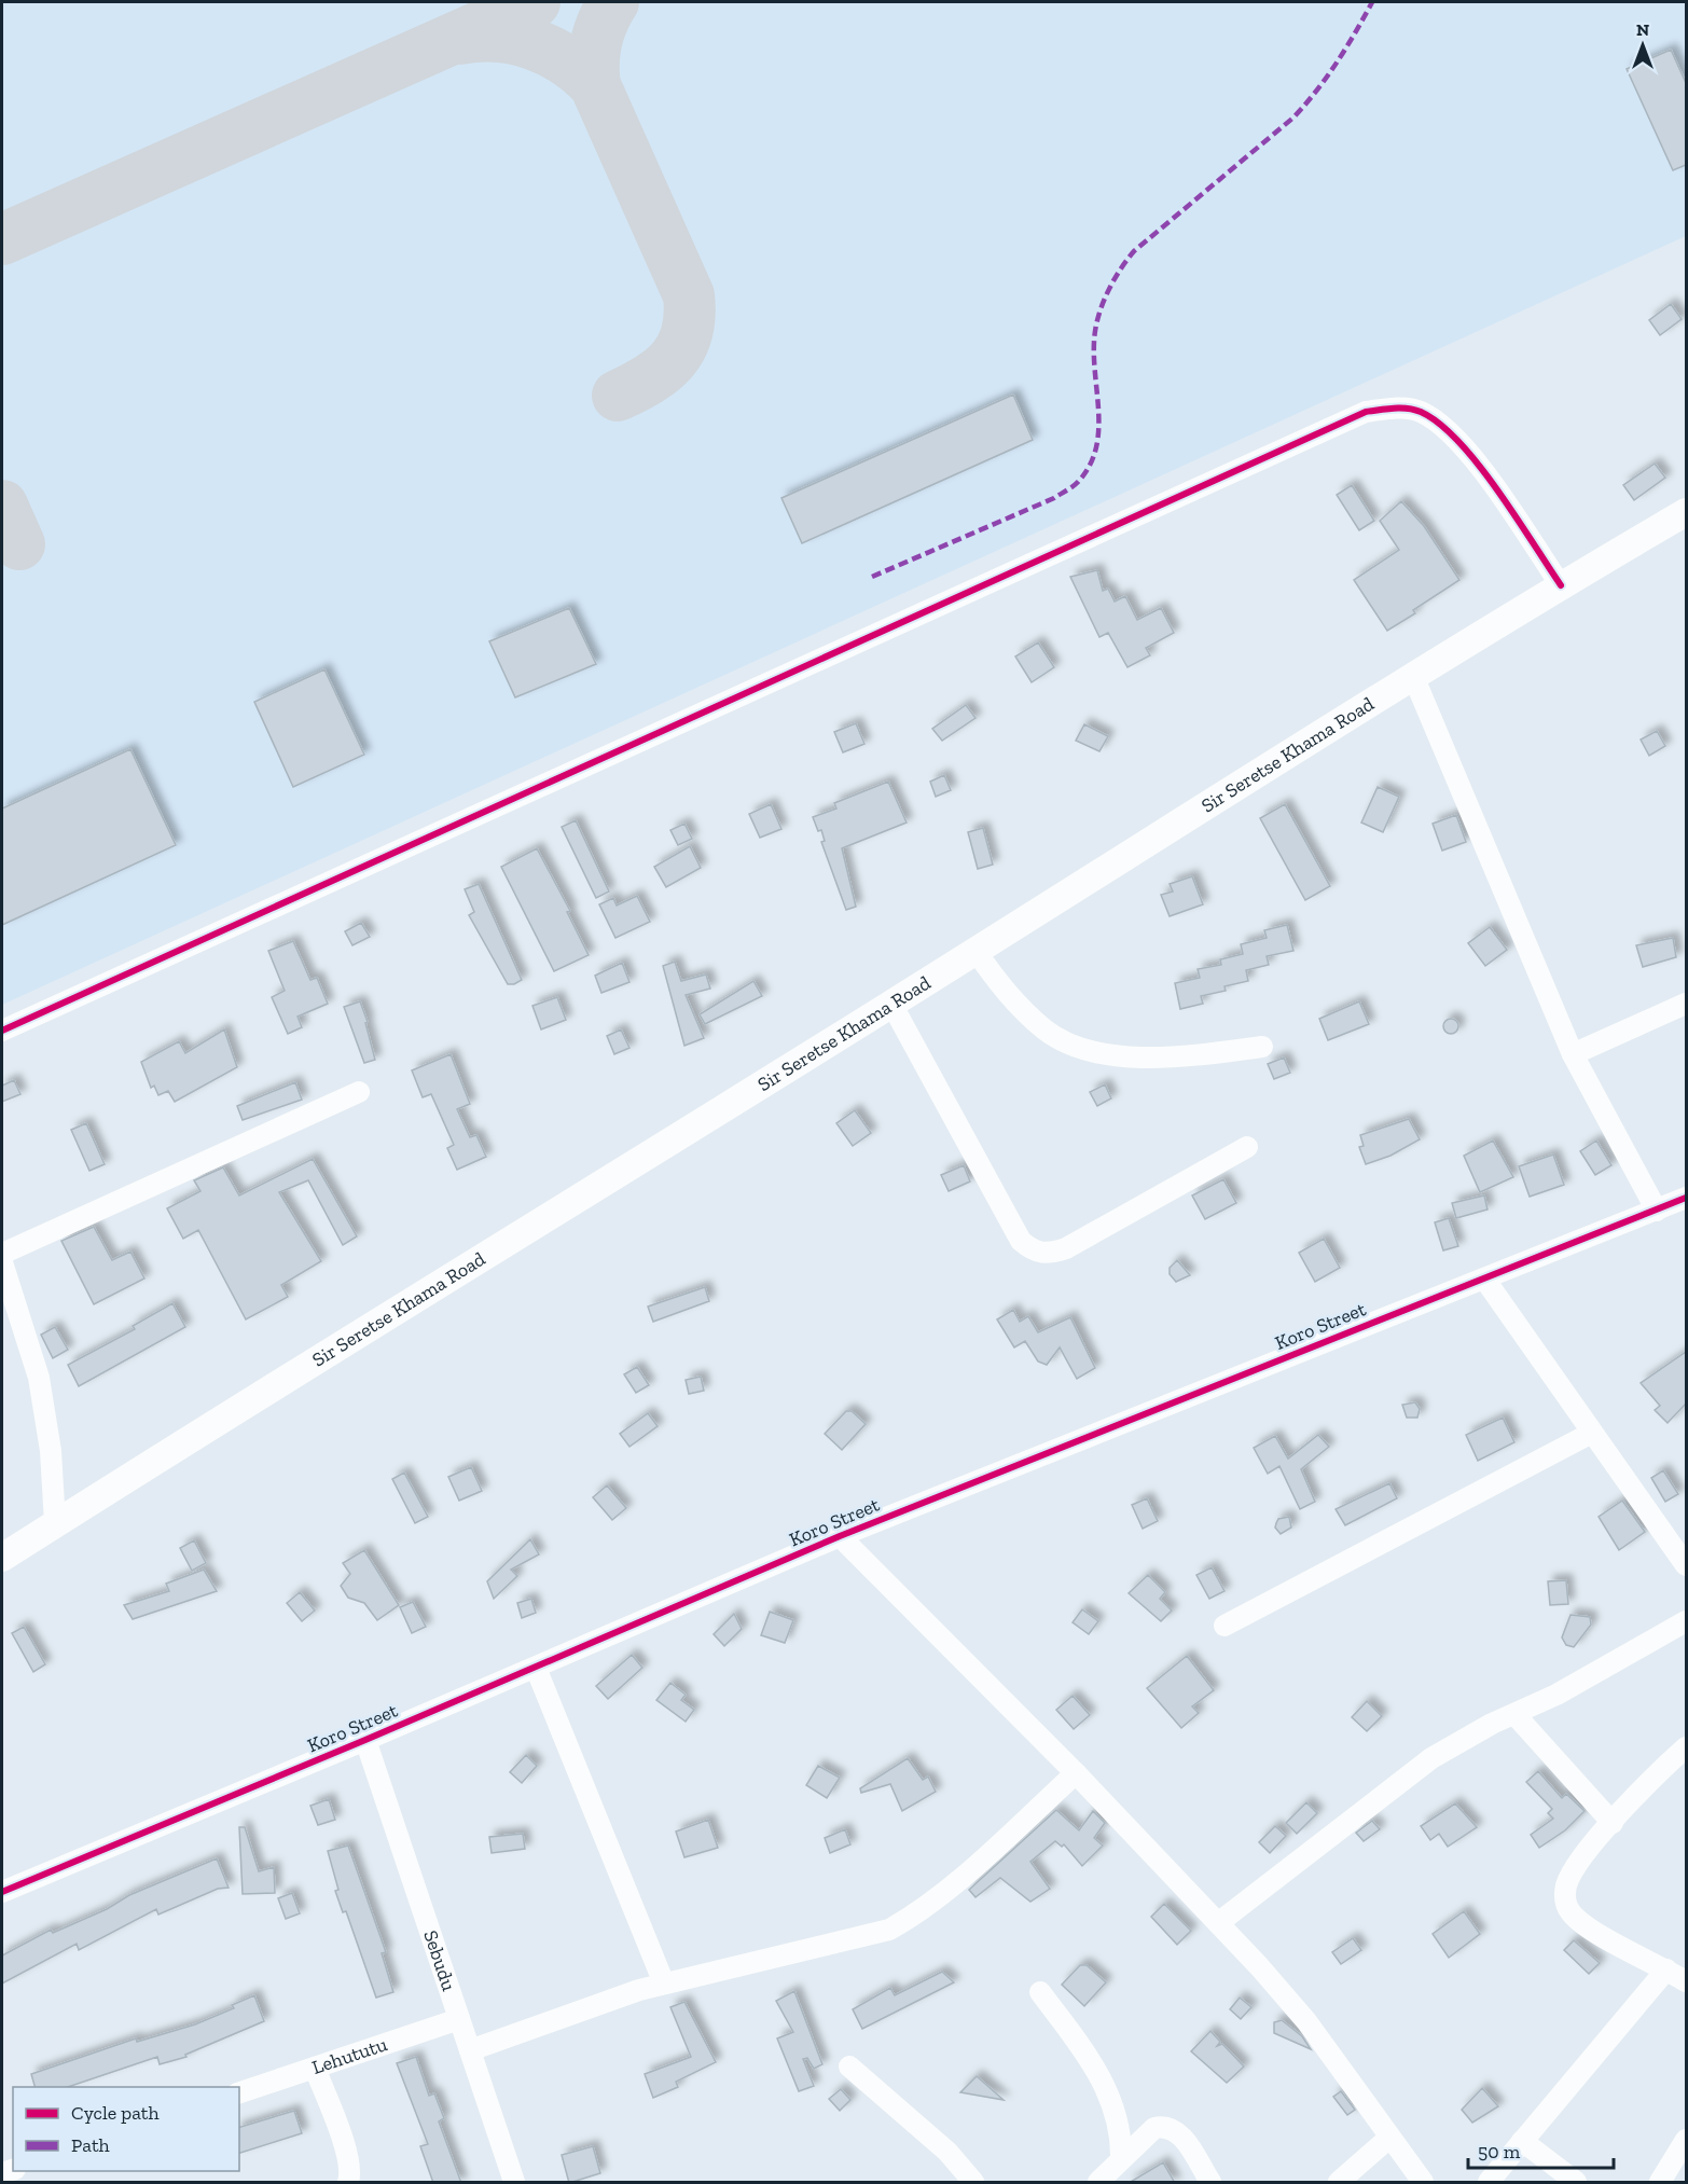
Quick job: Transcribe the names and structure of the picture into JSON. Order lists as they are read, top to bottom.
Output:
{
  "streets": {
    "main road": ["Sir Seretse Khama Road"],
    "street": ["Koro Street", "Sebudu", "Lehututu"]
  },
  "crossings": [
    ["Koro Street", "Sebudu"],
    ["Sebudu", "Lehututu"]
  ],
  "legend": ["Cycle path", "Path"],
  "scale_bar": "50 m",
  "north": "top"
}
